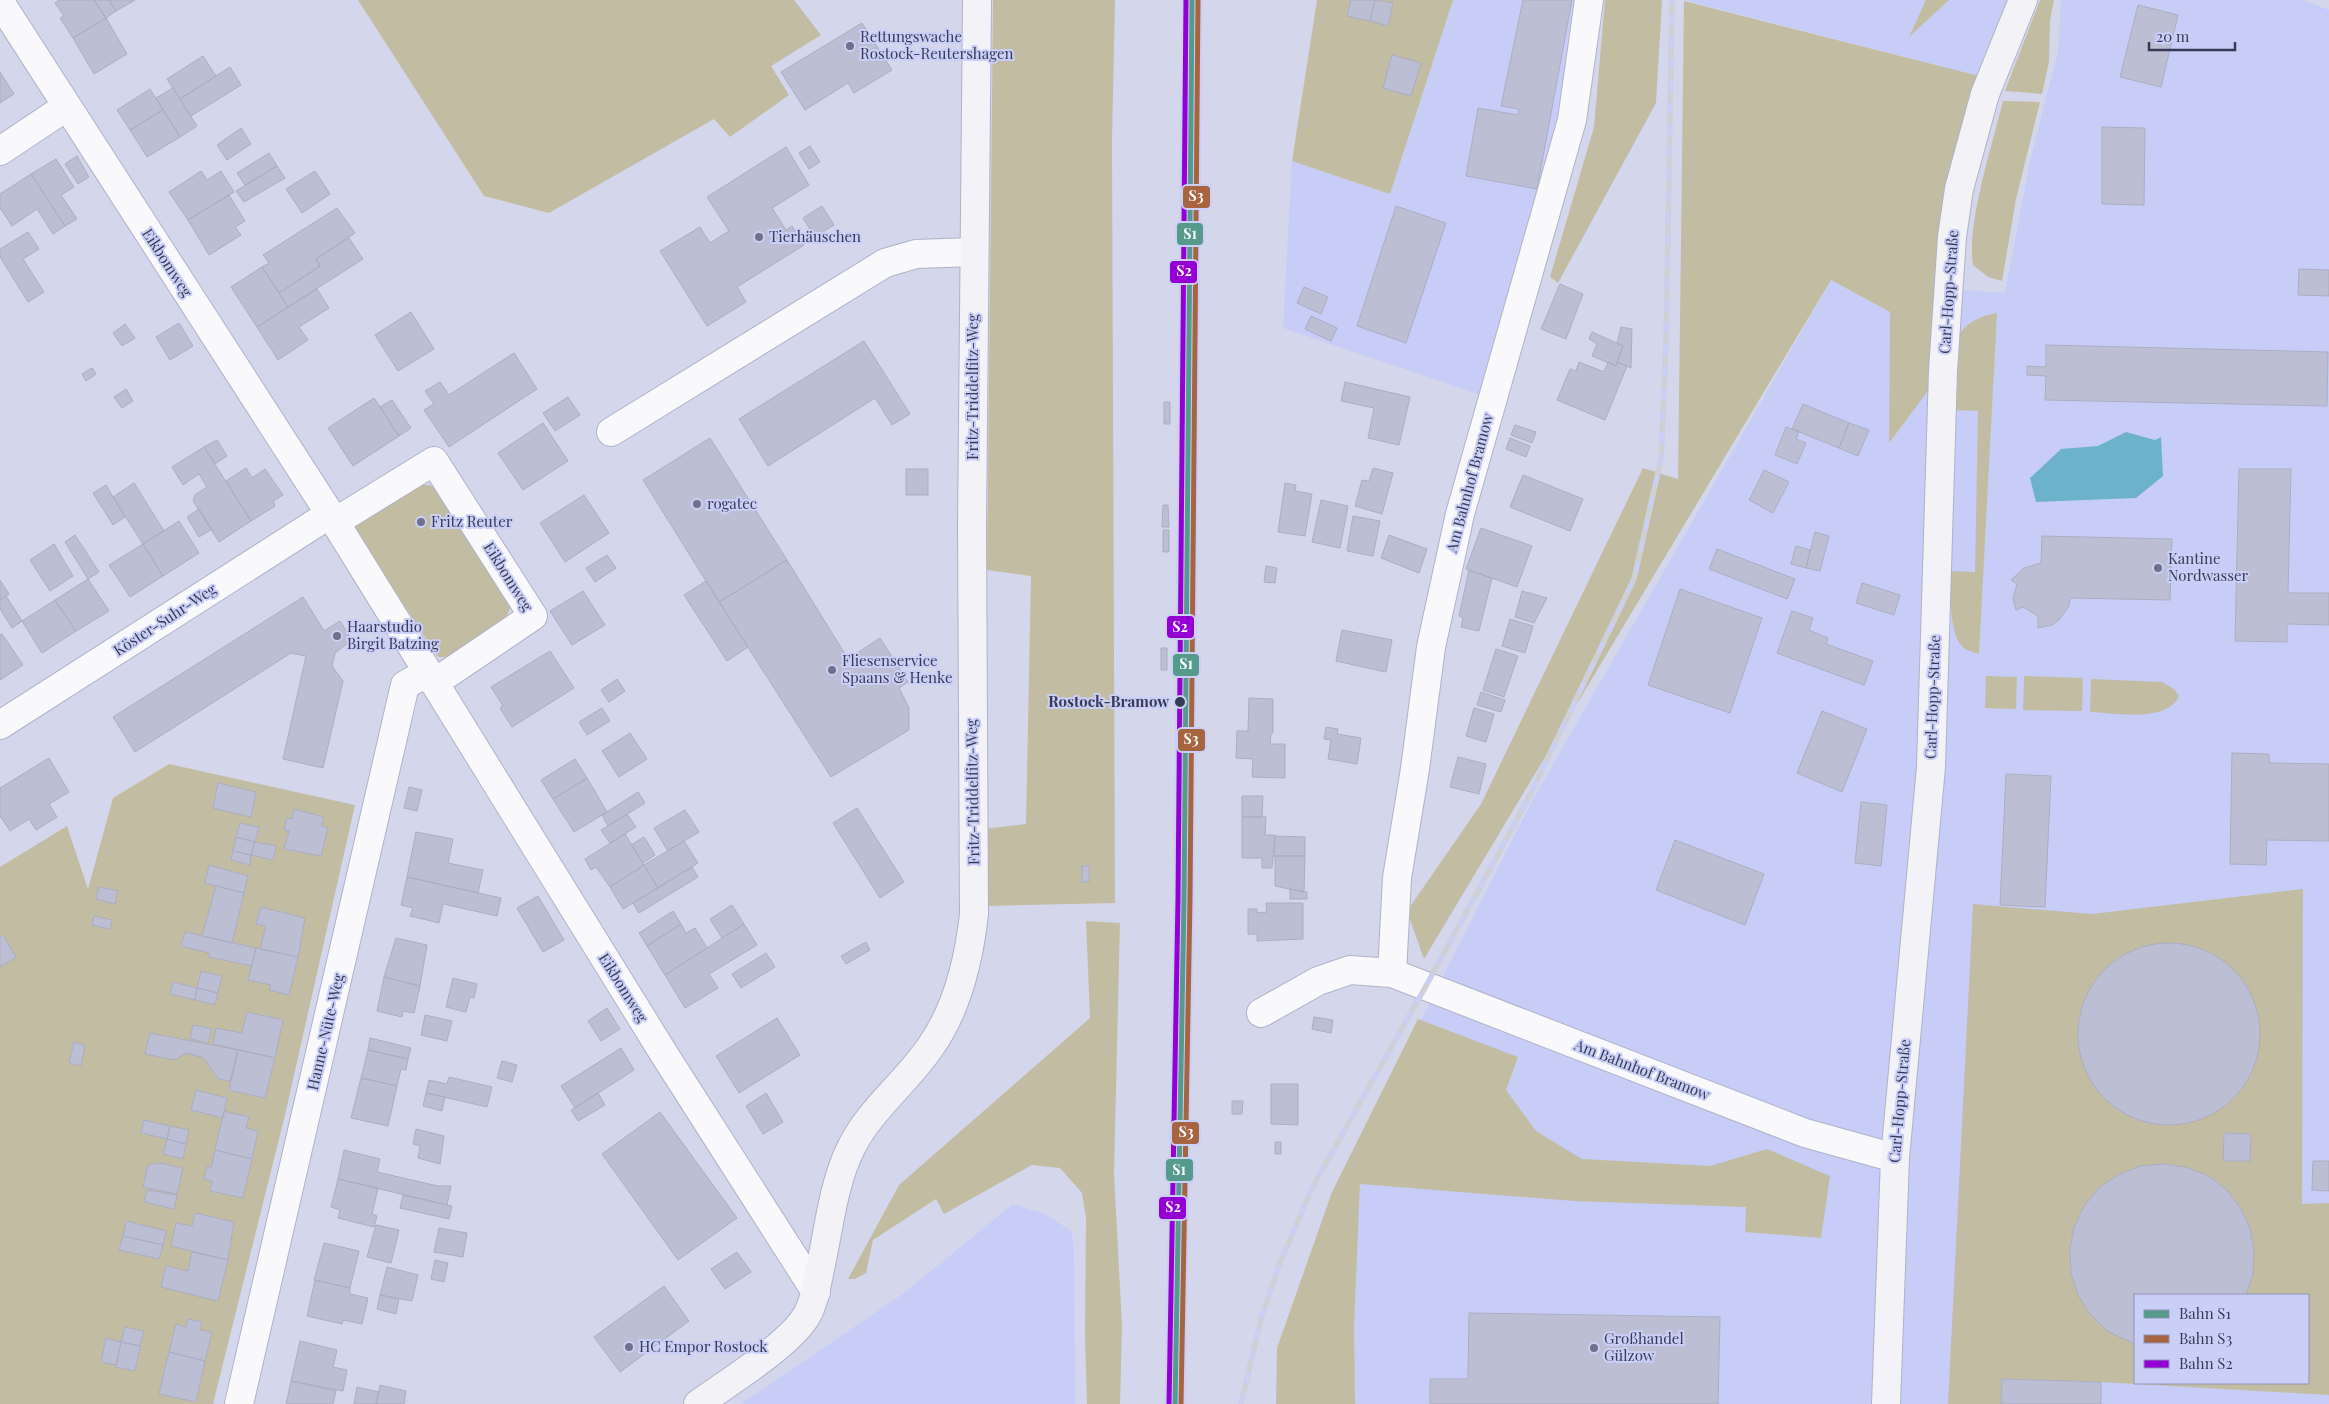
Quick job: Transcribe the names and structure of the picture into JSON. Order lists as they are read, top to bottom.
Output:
{
  "streets": {
    "street": [
      "Eikbomweg",
      "Carl-Hopp-Straße",
      "Fritz-Triddelfitz-Weg",
      "Am Bahnhof Bramow",
      "Köster-Suhr-Weg",
      "Hanne-Nüte-Weg"
    ]
  },
  "crossings": [
    ["Eikbomweg", "Fritz-Triddelfitz-Weg"],
    ["Eikbomweg", "Köster-Suhr-Weg"],
    ["Eikbomweg", "Hanne-Nüte-Weg"],
    ["Carl-Hopp-Straße", "Am Bahnhof Bramow"]
  ],
  "places": [
    "Rettungswache Rostock-Reutershagen",
    "Tierhäuschen",
    "rogatec",
    "Fritz Reuter",
    "Kantine Nordwasser",
    "Haarstudio Birgit Batzing",
    "Fliesenservice Spaans & Henke",
    "Rostock-Bramow",
    "HC Empor Rostock",
    "Großhandel Gülzow"
  ],
  "lines": ["rail line S1", "rail line S3", "rail line S2"],
  "legend": ["Bahn S1", "Bahn S3", "Bahn S2"],
  "scale_bar": "20 m"
}
